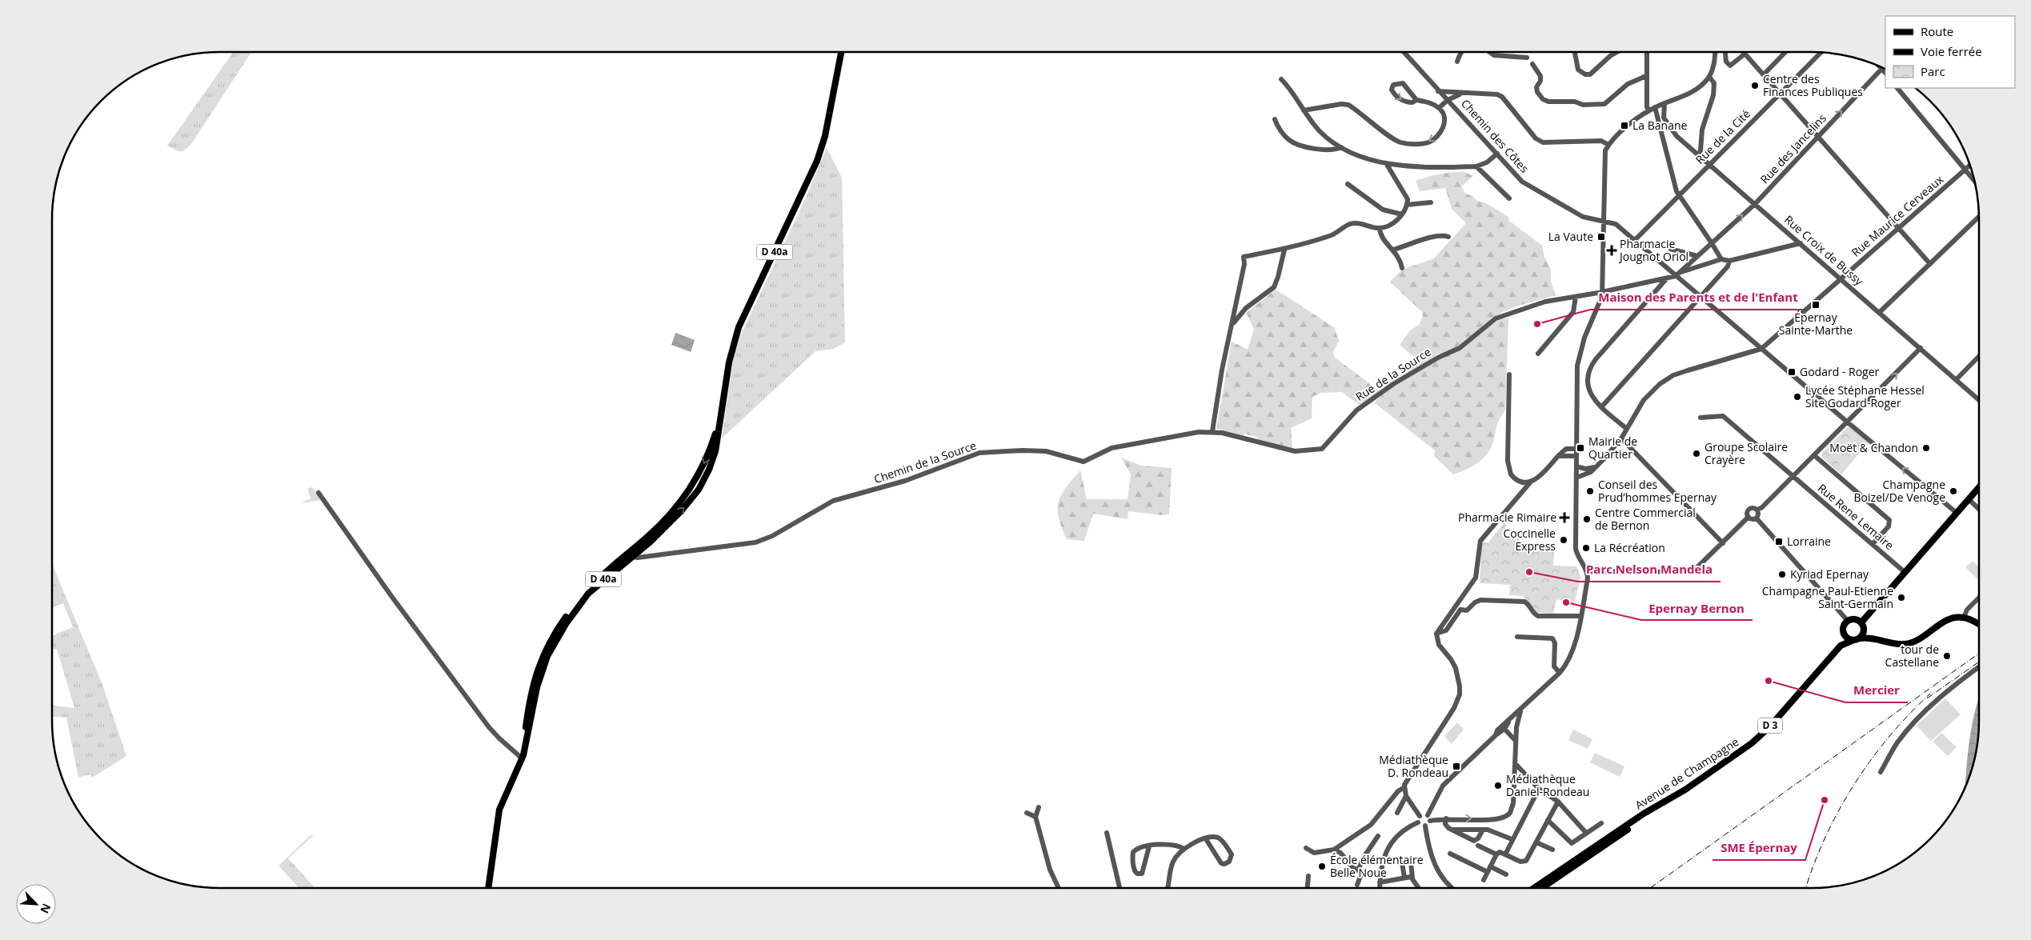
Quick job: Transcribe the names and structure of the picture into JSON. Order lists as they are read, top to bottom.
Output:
{
  "streets": {
    "main road": ["D 40a", "D 3", "Avenue de Champagne"],
    "street": [
      "Chemin des Côtes",
      "Rue de la Cité",
      "Rue des Jancelins",
      "Rue Maurice Cerveaux",
      "Rue Croix de Bussy",
      "Rue de la Source",
      "Chemin de la Source",
      "Rue Rene Lemaire"
    ]
  },
  "crossings": [
    ["Chemin des Côtes", "Rue de la Cité"],
    ["Chemin des Côtes", "Rue des Jancelins"],
    ["Chemin des Côtes", "Rue Maurice Cerveaux"],
    ["Chemin des Côtes", "Rue de la Source"],
    ["Rue de la Cité", "Rue Croix de Bussy"],
    ["Rue des Jancelins", "Rue Croix de Bussy"],
    ["Rue des Jancelins", "Rue de la Source"],
    ["Rue Maurice Cerveaux", "Rue Croix de Bussy"],
    ["D 40a", "Chemin de la Source"],
    ["Rue de la Source", "Chemin de la Source"],
    ["D 3", "Avenue de Champagne"]
  ],
  "one_way": ["Rue des Jancelins"],
  "places": {
    "other": [
      "Centre des Finances Publiques",
      "Maison des Parents et de l'Enfant",
      "Lycée Stéphane Hessel Site Godard-Roger",
      "Moёt & Chandon",
      "Groupe Scolaire Crayère",
      "Conseil des Prud’hommes Epernay",
      "Champagne Boizel/De Venoge",
      "Centre Commercial de Bernon",
      "Coccinelle Express",
      "La Récréation",
      "Parc Nelson Mandela",
      "Kyriad Epernay",
      "Champagne Paul-Etienne Saint-Germain",
      "Epernay Bernon",
      "tour de Castellane",
      "Mercier",
      "Médiathèque Daniel-Rondeau",
      "SME Épernay",
      "École élémentaire Belle Noue"
    ],
    "transit": [
      "La Banane",
      "La Vaute",
      "Épernay Sainte-Marthe",
      "Godard - Roger",
      "Mairie de Quartier",
      "Lorraine",
      "Médiathèque D. Rondeau"
    ],
    "health": ["Pharmacie Jougnot Oriol", "Pharmacie Rimaire"]
  },
  "legend": ["Route", "Voie ferrée", "Parc"],
  "north": "bottom right"
}
